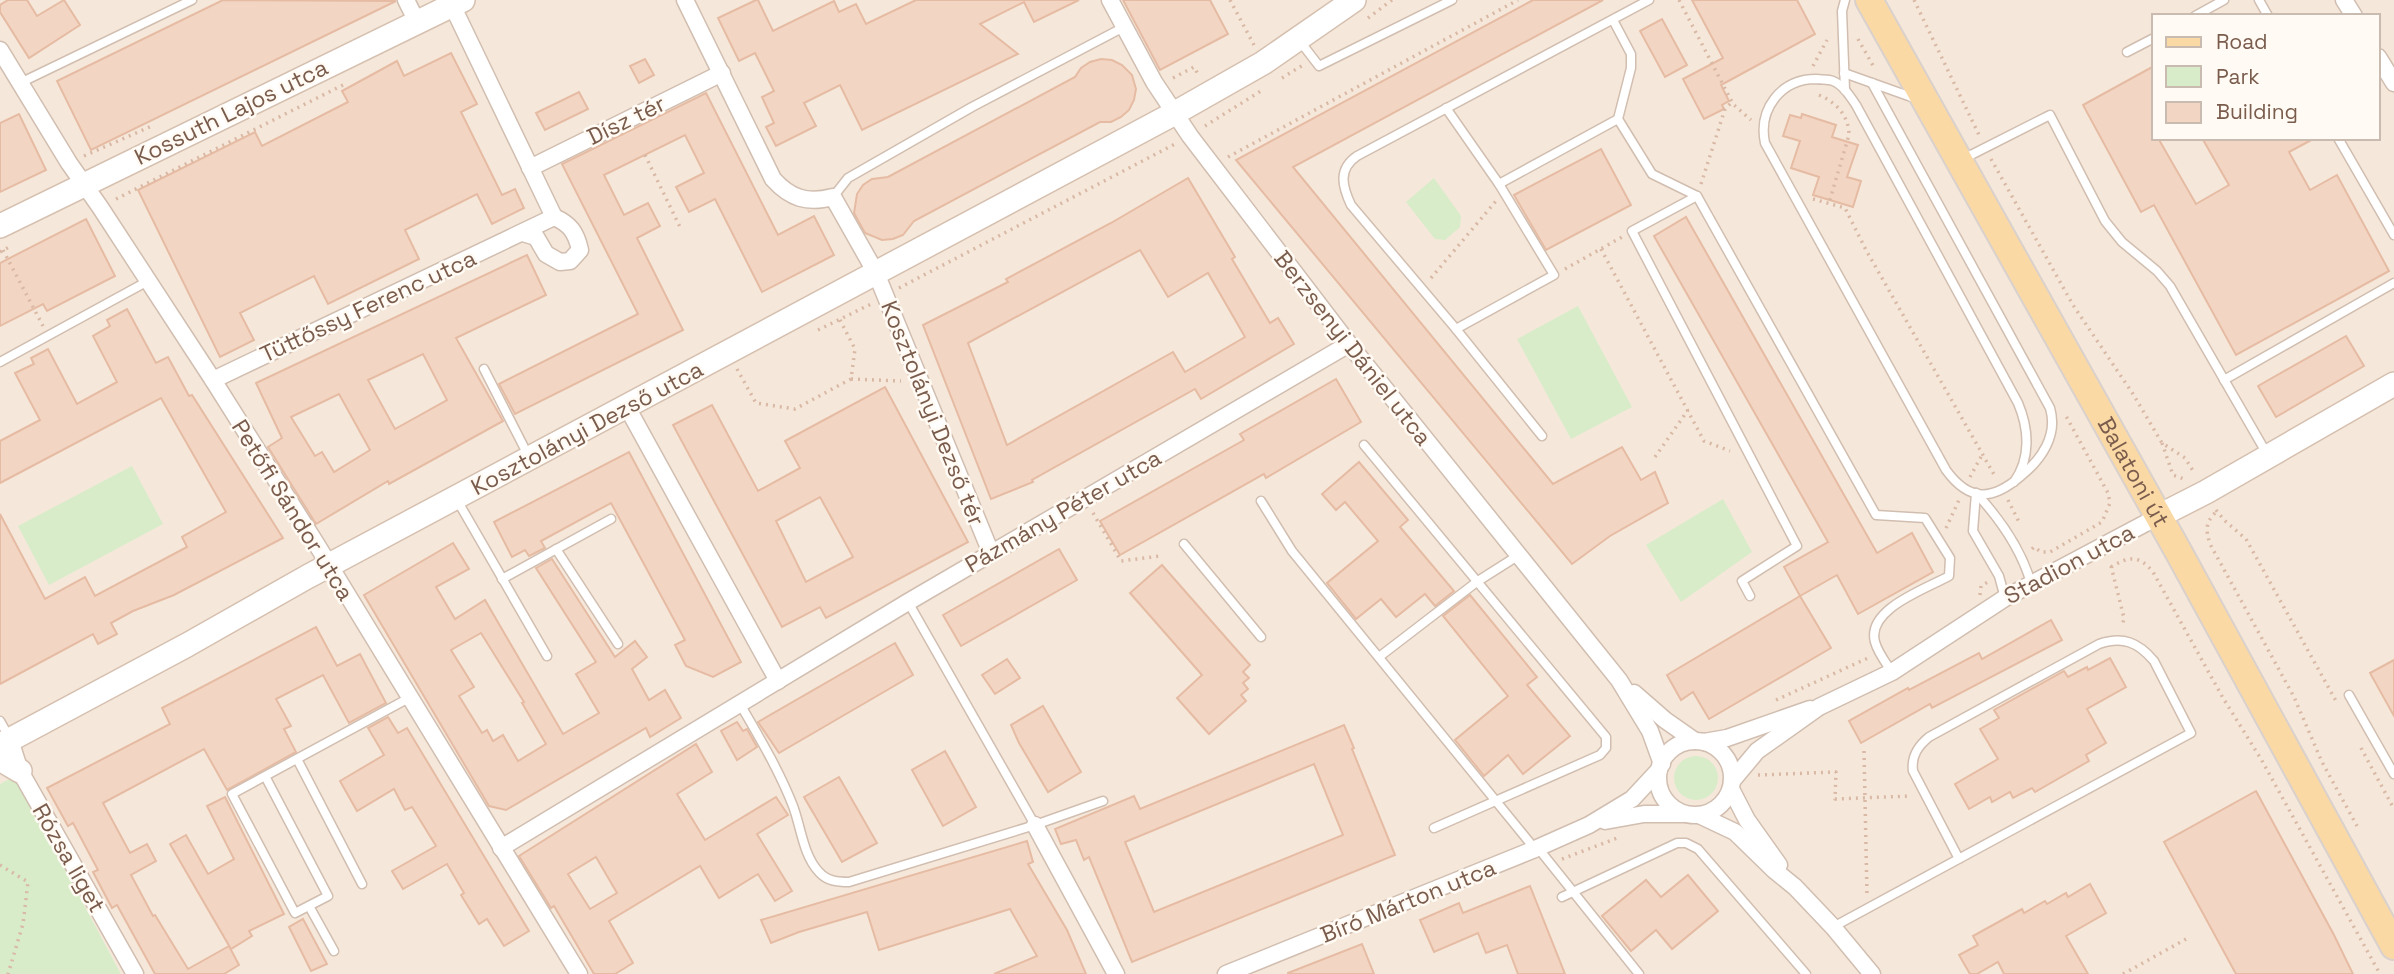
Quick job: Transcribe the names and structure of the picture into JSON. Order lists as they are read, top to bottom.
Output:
{
  "streets": {
    "main road": [
      "Kossuth Lajos utca",
      "Kosztolányi Dezső utca",
      "Balatoni út",
      "Stadion utca"
    ],
    "street": [
      "Dísz tér",
      "Tüttőssy Ferenc utca",
      "Berzsenyi Dániel utca",
      "Kosztolányi Dezső tér",
      "Petőfi Sándor utca",
      "Pázmány Péter utca",
      "Rózsa liget",
      "Bíró Márton utca"
    ]
  },
  "crossings": [
    ["Kossuth Lajos utca", "Petőfi Sándor utca"],
    ["Tüttőssy Ferenc utca", "Petőfi Sándor utca"],
    ["Berzsenyi Dániel utca", "Kosztolányi Dezső utca"],
    ["Berzsenyi Dániel utca", "Pázmány Péter utca"],
    ["Berzsenyi Dániel utca", "Stadion utca"],
    ["Berzsenyi Dániel utca", "Bíró Márton utca"],
    ["Kosztolányi Dezső tér", "Kosztolányi Dezső utca"],
    ["Kosztolányi Dezső tér", "Pázmány Péter utca"],
    ["Kosztolányi Dezső utca", "Petőfi Sándor utca"],
    ["Balatoni út", "Stadion utca"],
    ["Petőfi Sándor utca", "Pázmány Péter utca"],
    ["Stadion utca", "Bíró Márton utca"]
  ],
  "legend": ["Road", "Park", "Building"]
}
